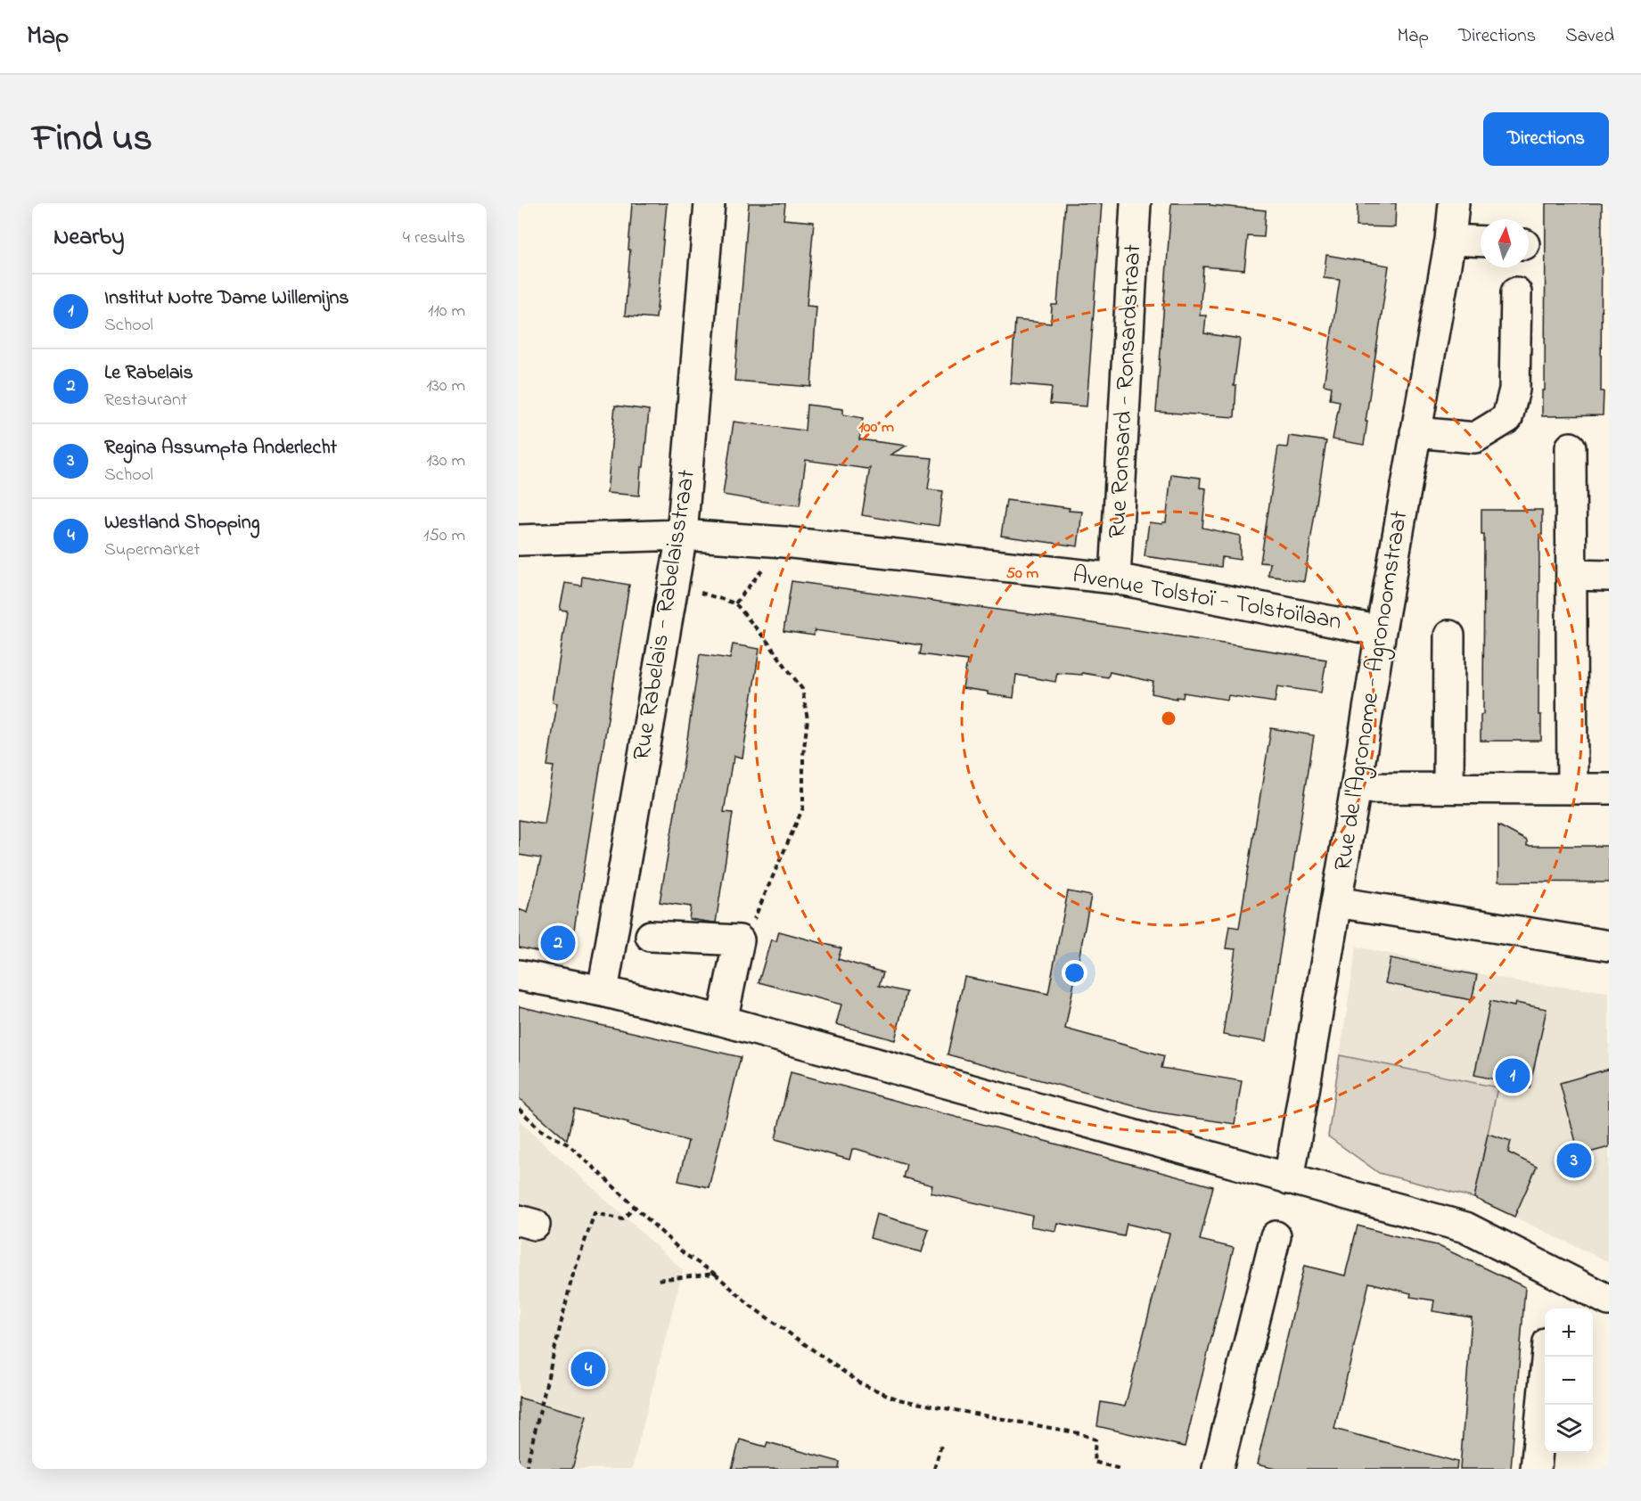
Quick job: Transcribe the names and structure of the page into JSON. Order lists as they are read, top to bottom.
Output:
{
  "streets": {
    "street": [
      "Rue Ronsard - Ronsardstraat",
      "Avenue Tolstoï - Tolstoïlaan",
      "Rue Rabelais - Rabelaisstraat",
      "Rue de l'Agronome - Agronoomstraat"
    ]
  },
  "crossings": [
    ["Rue Ronsard - Ronsardstraat", "Avenue Tolstoï - Tolstoïlaan"],
    ["Avenue Tolstoï - Tolstoïlaan", "Rue Rabelais - Rabelaisstraat"],
    ["Avenue Tolstoï - Tolstoïlaan", "Rue de l'Agronome - Agronoomstraat"]
  ],
  "north": "top",
  "page": {
    "header": "Map",
    "nav": ["Map", "Directions", "Saved"],
    "title": "Find us",
    "buttons": "Directions",
    "heading": ["Nearby", "4 results"],
    "list": [
      {
        "mark": "1",
        "name": "Institut Notre Dame Willemijns",
        "note": "School",
        "value": "110 m"
      },
      {
        "mark": "2",
        "name": "Le Rabelais",
        "note": "Restaurant",
        "value": "130 m"
      },
      {
        "mark": "3",
        "name": "Regina Assumpta Anderlecht",
        "note": "School",
        "value": "130 m"
      },
      {
        "mark": "4",
        "name": "Westland Shopping",
        "note": "Supermarket",
        "value": "150 m"
      }
    ],
    "pins": [
      "2",
      "1",
      "3",
      "4"
    ],
    "map_buttons": ["+", "−"]
  },
  "rings": ["100 m", "50 m"]
}
